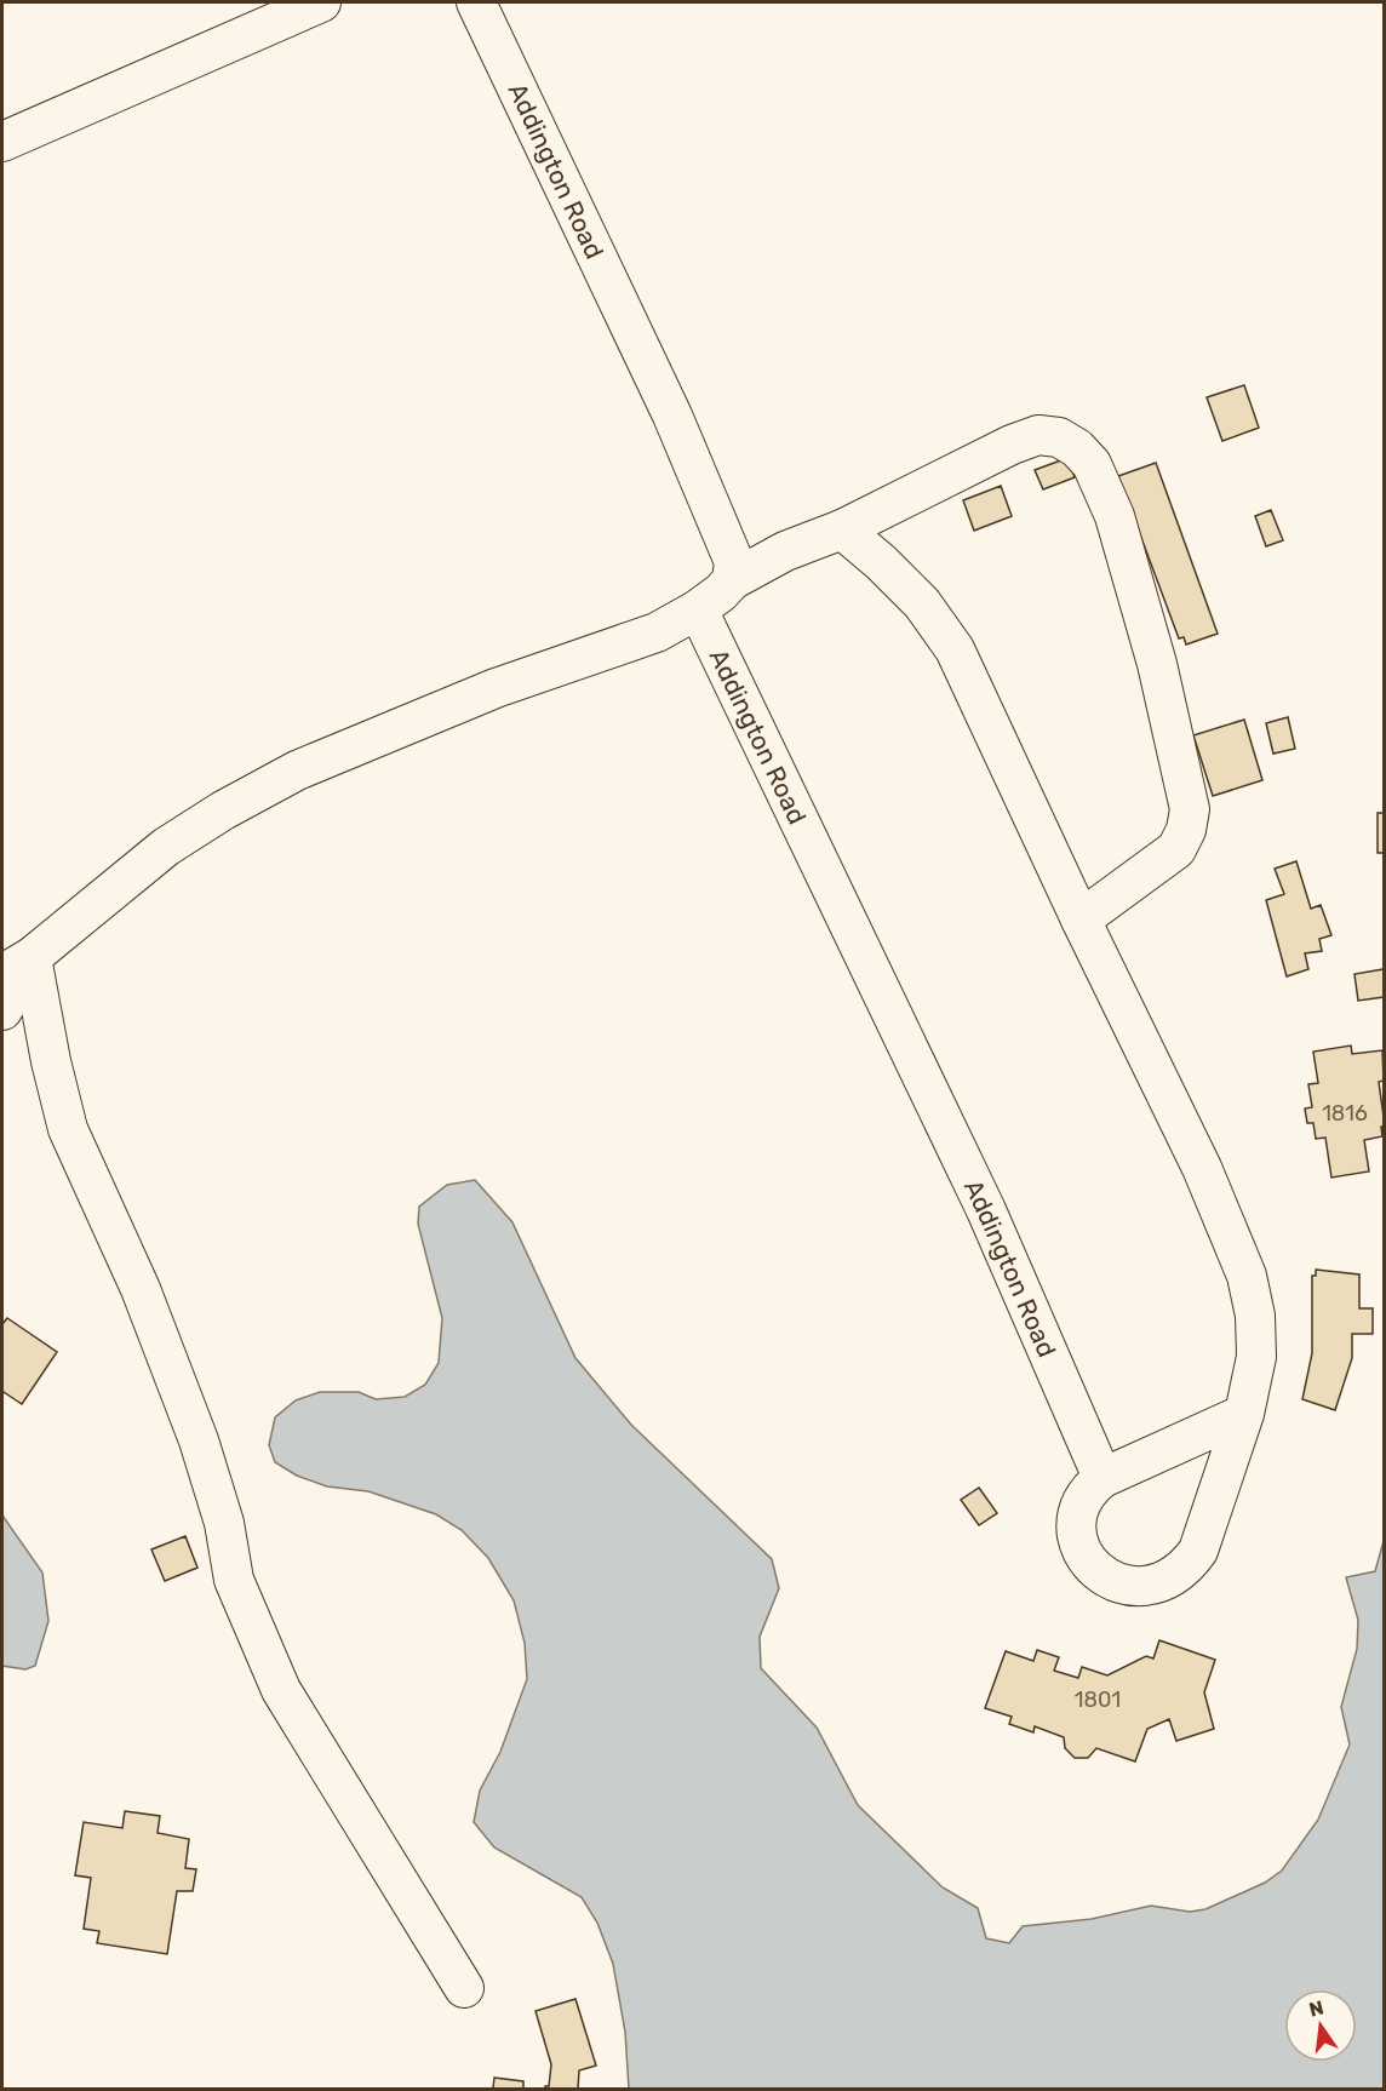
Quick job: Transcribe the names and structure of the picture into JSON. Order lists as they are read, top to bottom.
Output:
{
  "streets": {
    "street": ["Addington Road"]
  },
  "house_numbers": ["1816", "1801"],
  "north": "top"
}
